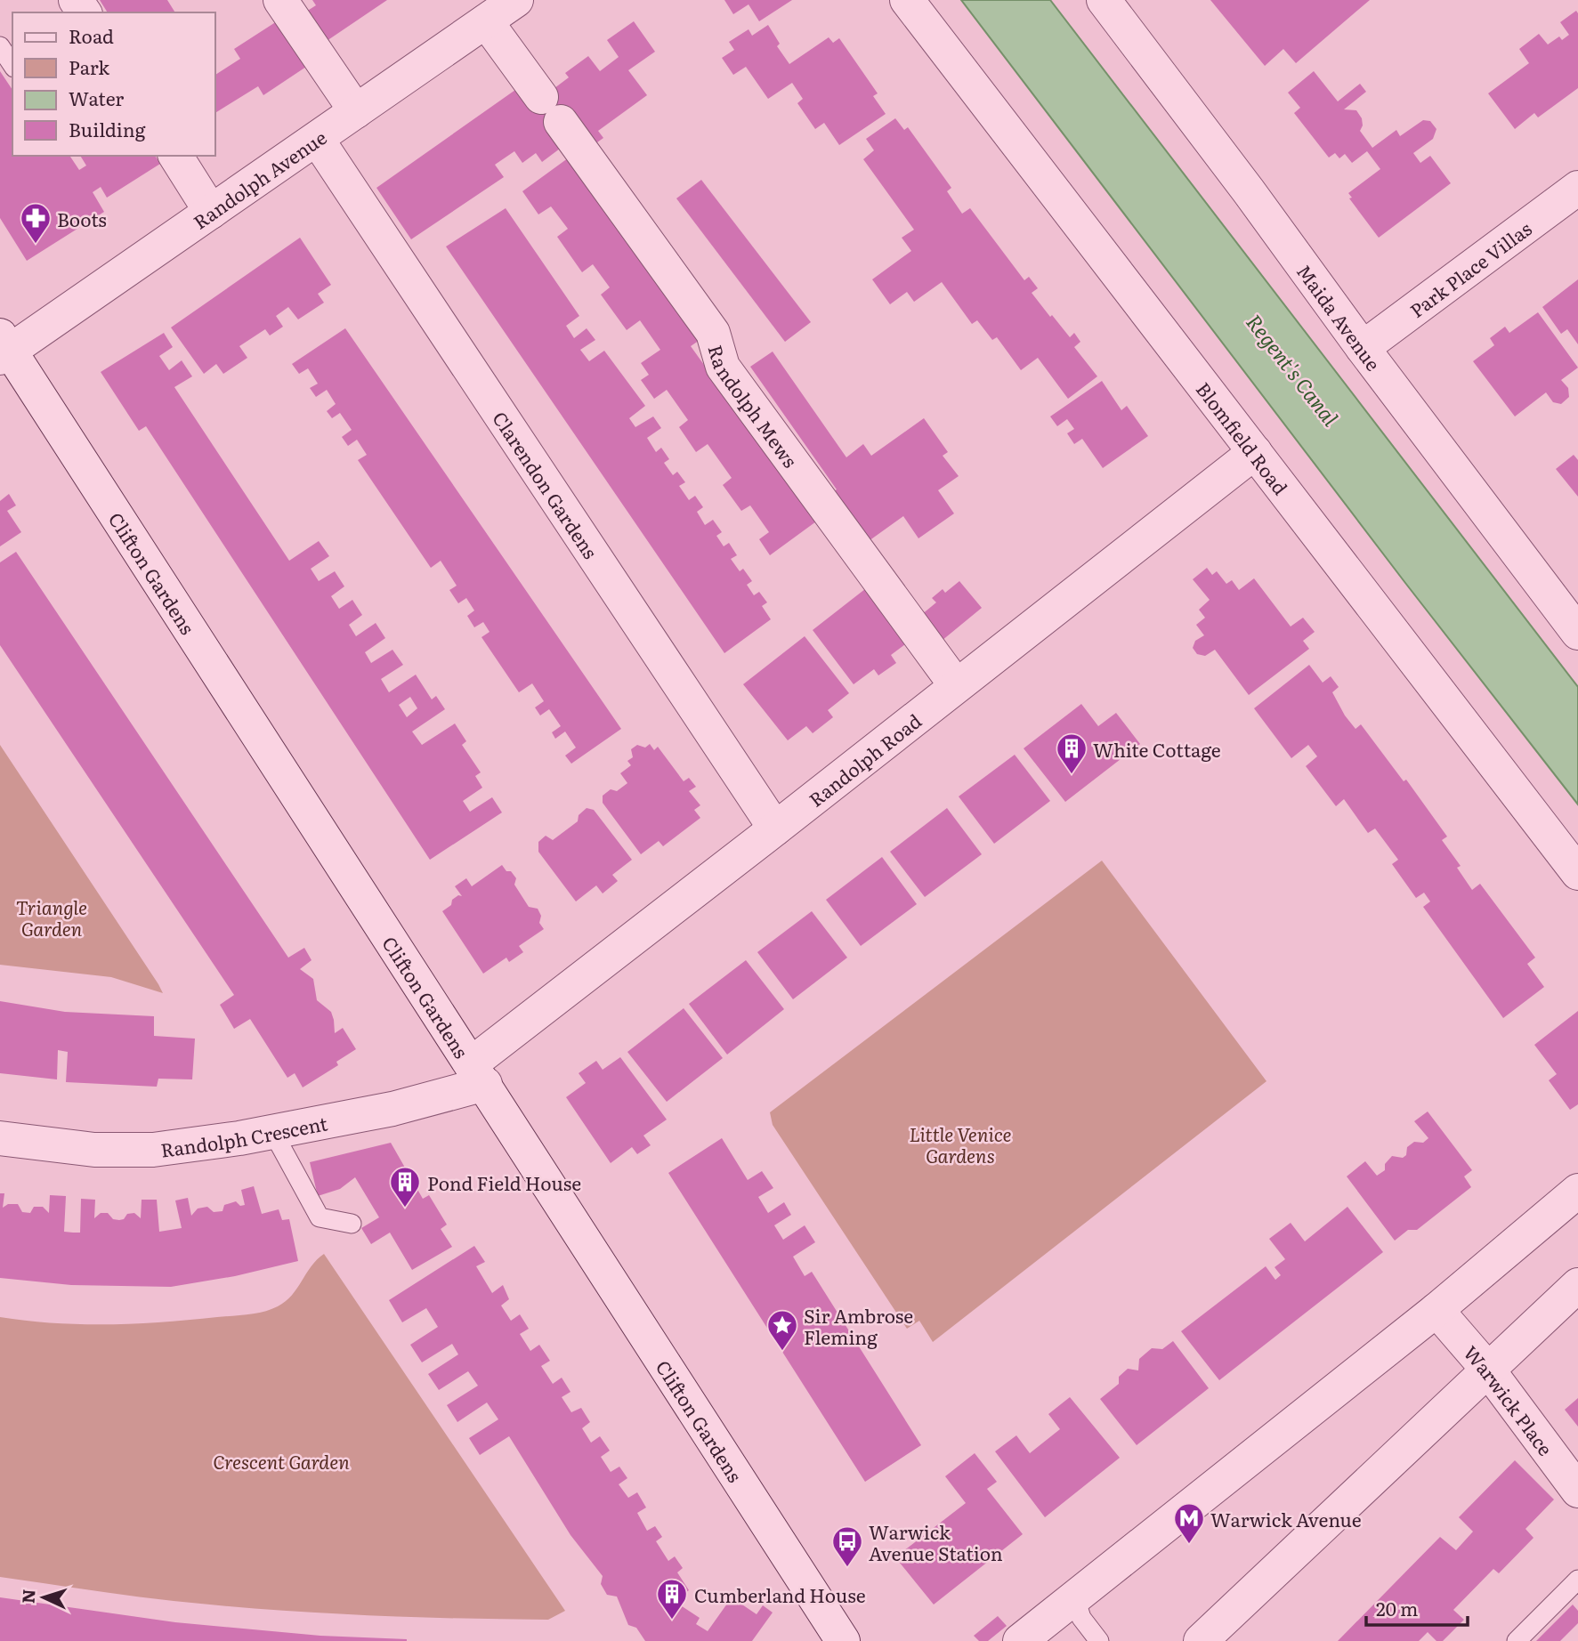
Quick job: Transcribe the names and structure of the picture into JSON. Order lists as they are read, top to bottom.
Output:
{
  "streets": {
    "street": [
      "Randolph Avenue",
      "Park Place Villas",
      "Maida Avenue",
      "Randolph Mews",
      "Blomfield Road",
      "Clarendon Gardens",
      "Clifton Gardens",
      "Randolph Road",
      "Randolph Crescent",
      "Warwick Place"
    ]
  },
  "crossings": [
    ["Randolph Avenue", "Randolph Mews"],
    ["Randolph Avenue", "Clarendon Gardens"],
    ["Randolph Avenue", "Clifton Gardens"],
    ["Park Place Villas", "Maida Avenue"],
    ["Randolph Mews", "Randolph Road"],
    ["Blomfield Road", "Randolph Road"],
    ["Clarendon Gardens", "Randolph Road"],
    ["Clifton Gardens", "Randolph Road"],
    ["Clifton Gardens", "Randolph Crescent"],
    ["Randolph Road", "Randolph Crescent"]
  ],
  "water": ["Regent's Canal"],
  "parks": ["Triangle Garden", "Little Venice Gardens", "Crescent Garden"],
  "places": {
    "pharmacy": ["Boots"],
    "building": ["White Cottage", "Pond Field House", "Cumberland House"],
    "place": ["Sir Ambrose Fleming"],
    "metro station": ["Warwick Avenue"],
    "bus stop": ["Warwick Avenue Station"]
  },
  "legend": [
    "Road",
    "Park",
    "Water",
    "Building"
  ],
  "scale_bar": "20 m",
  "north": "left"
}
